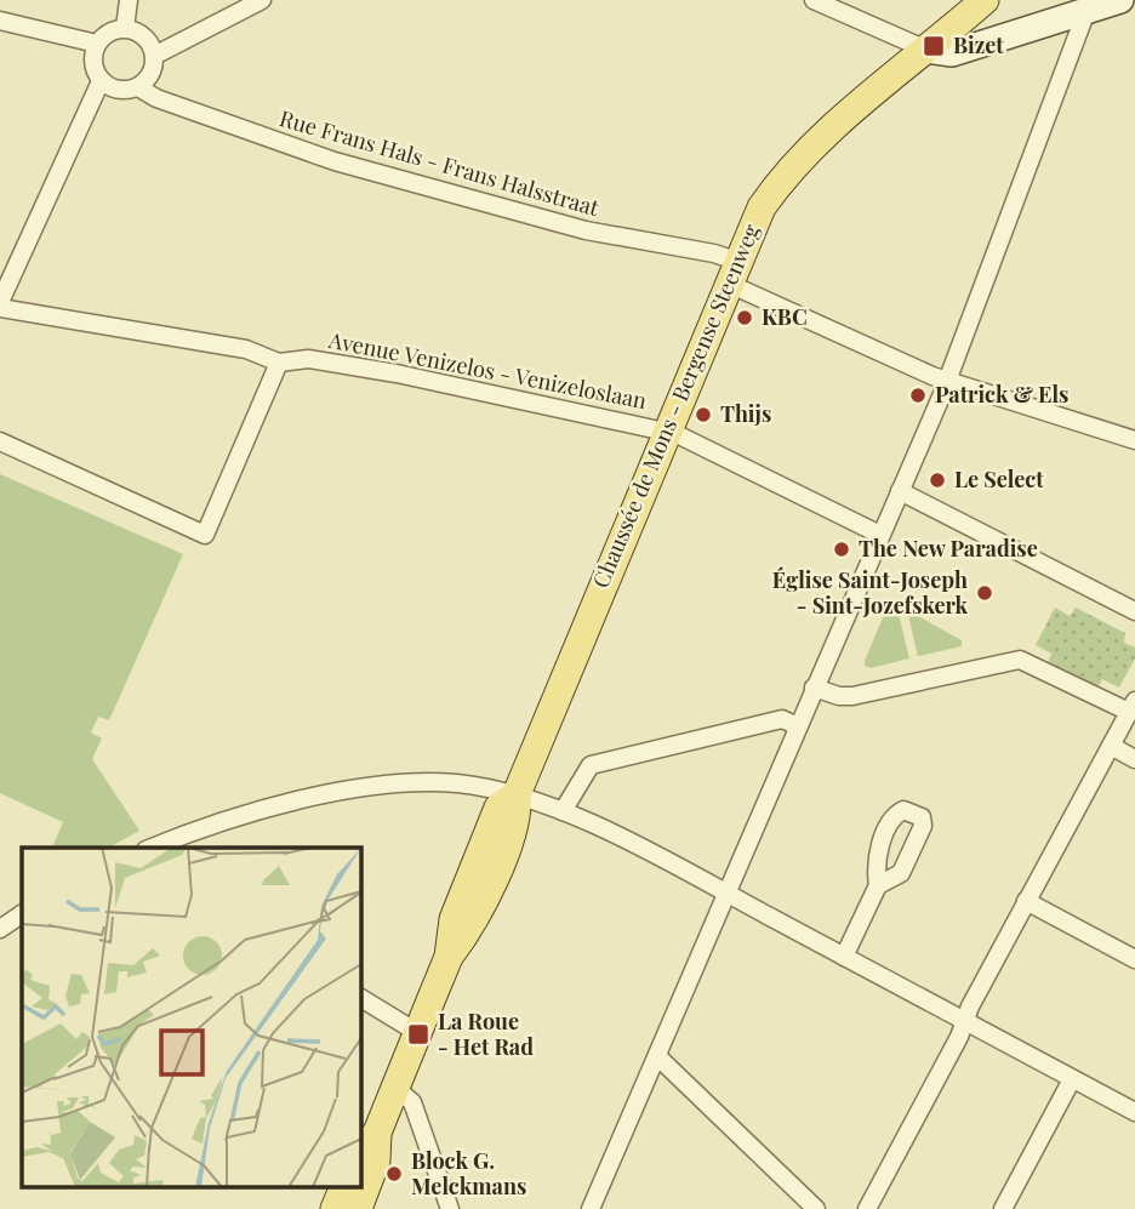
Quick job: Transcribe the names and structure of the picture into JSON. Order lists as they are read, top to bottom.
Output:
{
  "streets": {
    "main road": ["Chaussée de Mons - Bergense Steenweg"],
    "street": ["Rue Frans Hals - Frans Halsstraat", "Avenue Venizelos - Venizeloslaan"]
  },
  "crossings": [
    ["Rue Frans Hals - Frans Halsstraat", "Chaussée de Mons - Bergense Steenweg"],
    ["Avenue Venizelos - Venizeloslaan", "Chaussée de Mons - Bergense Steenweg"]
  ],
  "places": {
    "transit": ["Bizet", "La Roue - Het Rad"],
    "other": [
      "KBC",
      "Patrick & Els",
      "Thijs",
      "Le Select",
      "The New Paradise",
      "Église Saint-Joseph - Sint-Jozefskerk",
      "Block G. Melckmans"
    ]
  }
}
